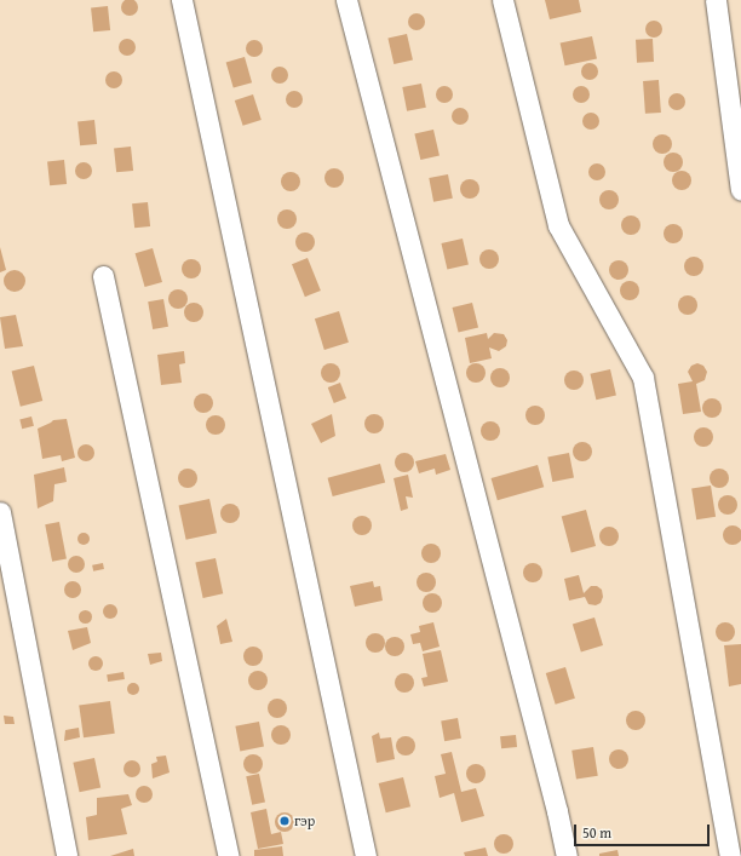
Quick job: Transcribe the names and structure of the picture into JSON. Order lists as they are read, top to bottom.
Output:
{
  "places": ["гэр"],
  "scale_bar": "50 m"
}
